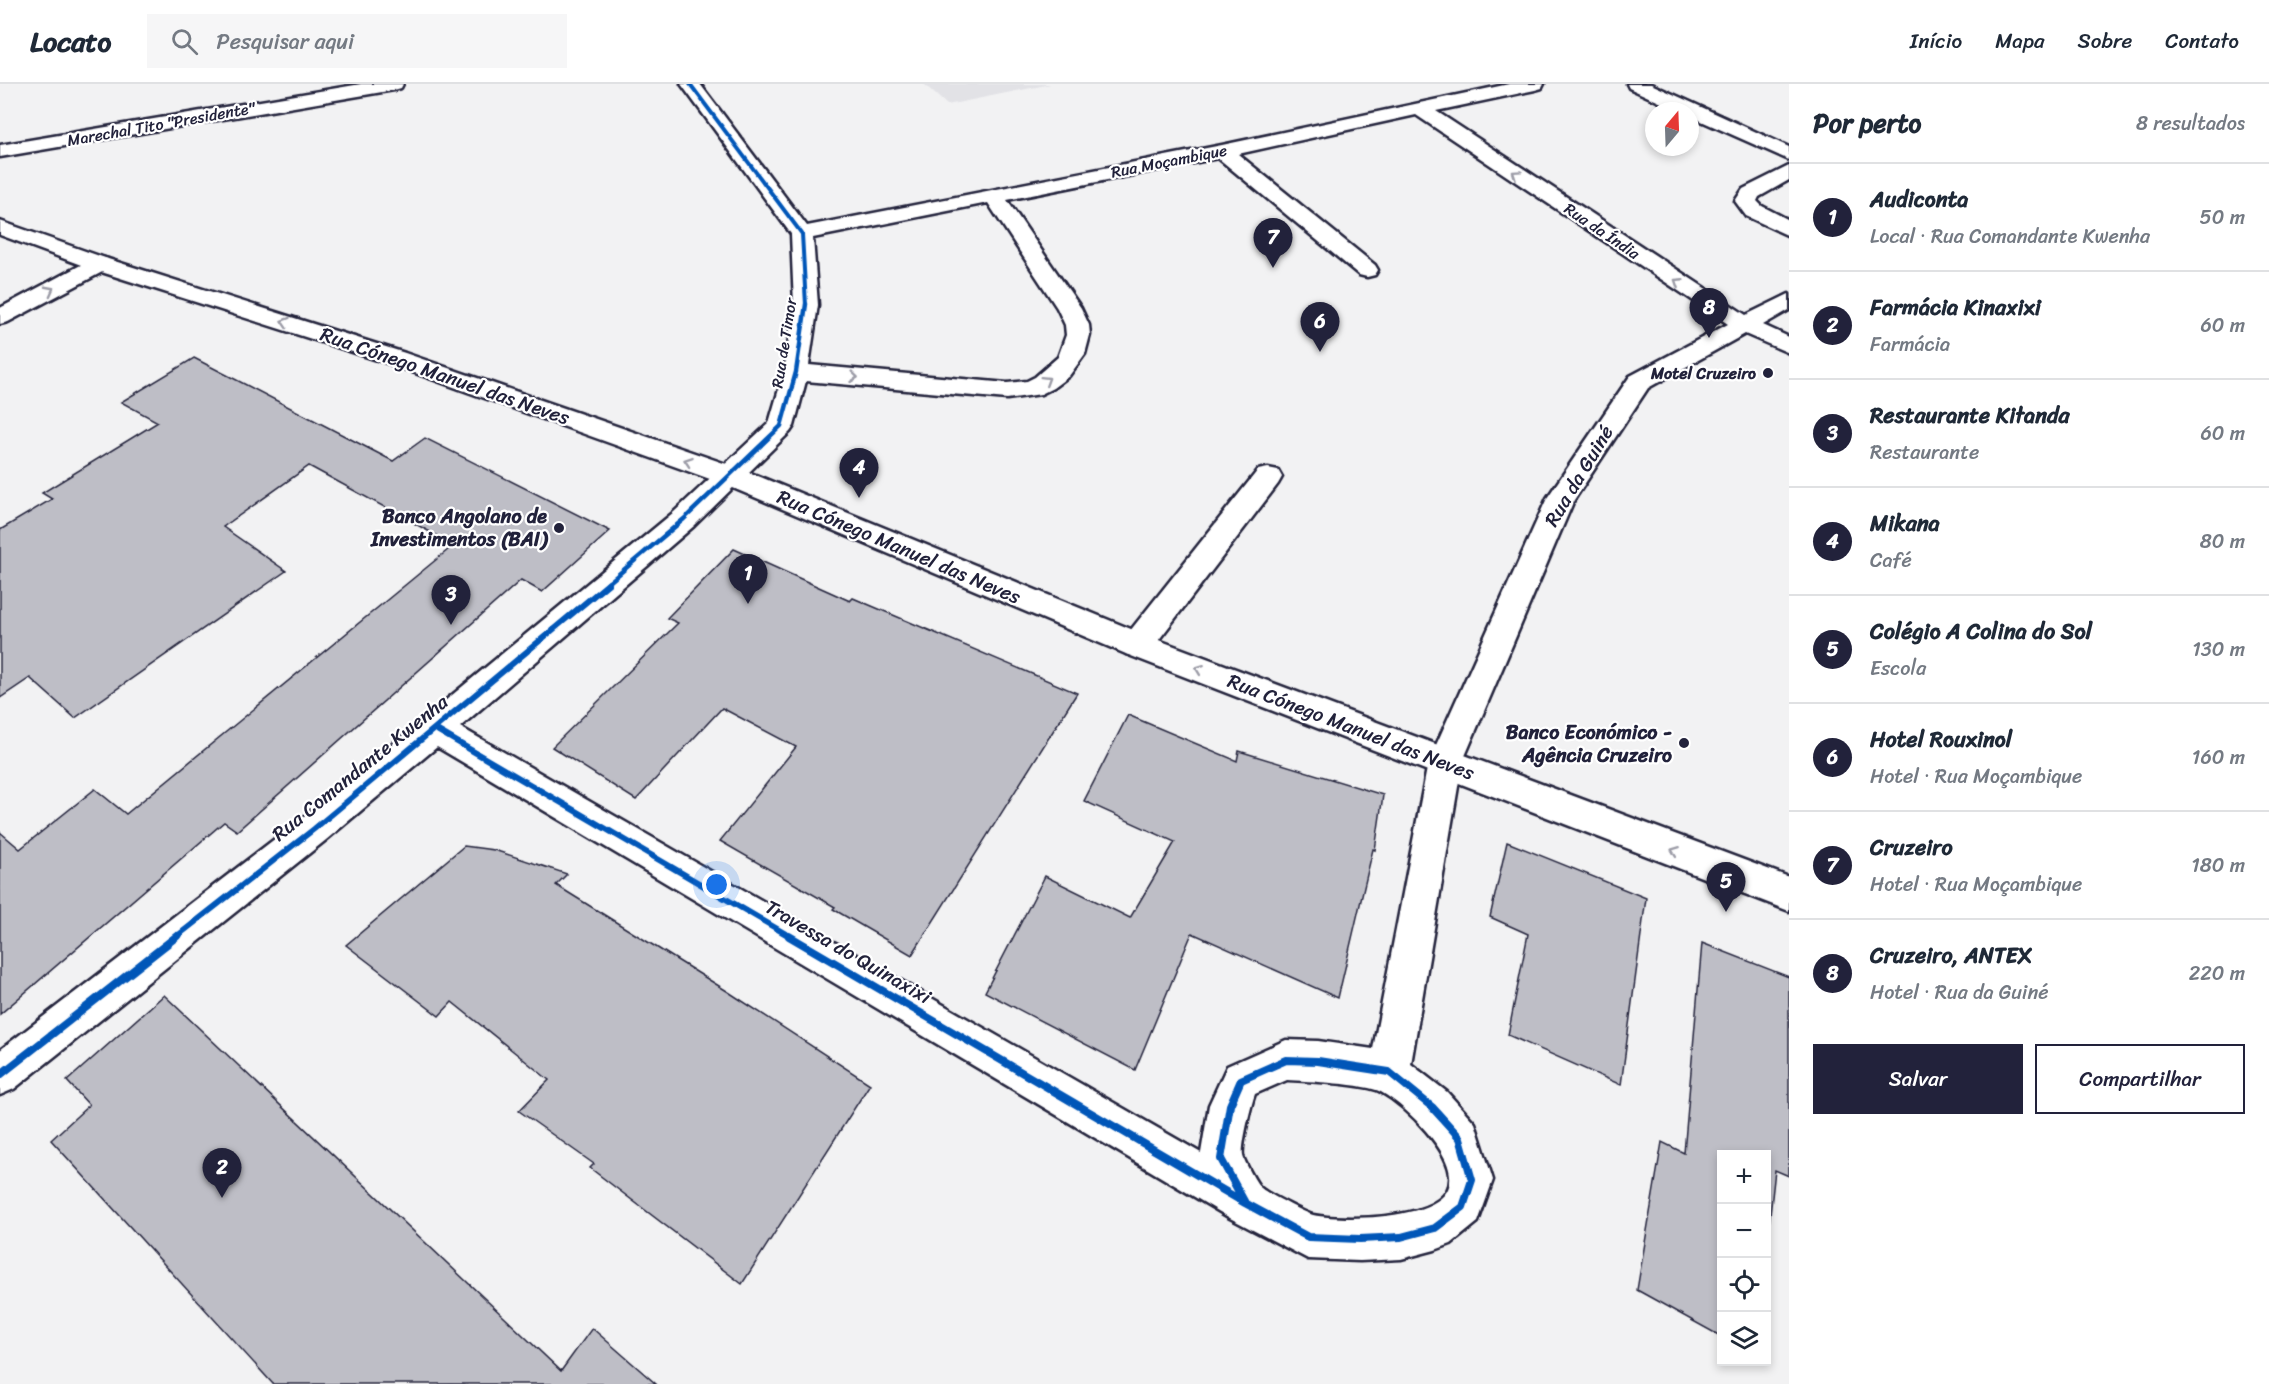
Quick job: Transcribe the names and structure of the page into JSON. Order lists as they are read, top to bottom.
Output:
{
  "streets": {
    "street": [
      "Marechal Tito \"Presidente\"",
      "Rua Moçambique",
      "Rua da Índia",
      "Rua de Timor",
      "Rua Cónego Manuel das Neves",
      "Rua da Guiné",
      "Rua Comandante Kwenha",
      "Travessa do Quinaxixi"
    ]
  },
  "crossings": [
    ["Rua Moçambique", "Rua da Índia"],
    ["Rua Moçambique", "Rua de Timor"],
    ["Rua da Índia", "Rua da Guiné"],
    ["Rua de Timor", "Rua Cónego Manuel das Neves"],
    ["Rua de Timor", "Rua Comandante Kwenha"],
    ["Rua Cónego Manuel das Neves", "Rua da Guiné"],
    ["Rua Cónego Manuel das Neves", "Rua Comandante Kwenha"],
    ["Rua da Guiné", "Travessa do Quinaxixi"],
    ["Rua Comandante Kwenha", "Travessa do Quinaxixi"]
  ],
  "one_way": ["Rua Cónego Manuel das Neves"],
  "places": ["Motel Cruzeiro", "Banco Angolano de Investimentos (BAI)", "Banco Económico - Agência Cruzeiro"],
  "north": "top",
  "page": {
    "header": "Locato",
    "search": "Pesquisar aqui",
    "nav": [
      "Início",
      "Mapa",
      "Sobre",
      "Contato"
    ],
    "heading": ["Por perto", "8 resultados"],
    "list": [
      {
        "mark": "1",
        "name": "Audiconta",
        "note": "Local · Rua Comandante Kwenha",
        "value": "50 m"
      },
      {
        "mark": "2",
        "name": "Farmácia Kinaxixi",
        "note": "Farmácia",
        "value": "60 m"
      },
      {
        "mark": "3",
        "name": "Restaurante Kitanda",
        "note": "Restaurante",
        "value": "60 m"
      },
      {
        "mark": "4",
        "name": "Mikana",
        "note": "Café",
        "value": "80 m"
      },
      {
        "mark": "5",
        "name": "Colégio A Colina do Sol",
        "note": "Escola",
        "value": "130 m"
      },
      {
        "mark": "6",
        "name": "Hotel Rouxinol",
        "note": "Hotel · Rua Moçambique",
        "value": "160 m"
      },
      {
        "mark": "7",
        "name": "Cruzeiro",
        "note": "Hotel · Rua Moçambique",
        "value": "180 m"
      },
      {
        "mark": "8",
        "name": "Cruzeiro, ANTEX",
        "note": "Hotel · Rua da Guiné",
        "value": "220 m"
      }
    ],
    "pins": [
      "7",
      "8",
      "6",
      "4",
      "1",
      "3",
      "5",
      "2"
    ],
    "buttons": ["Salvar", "Compartilhar"],
    "map_buttons": ["+", "−"]
  }
}
